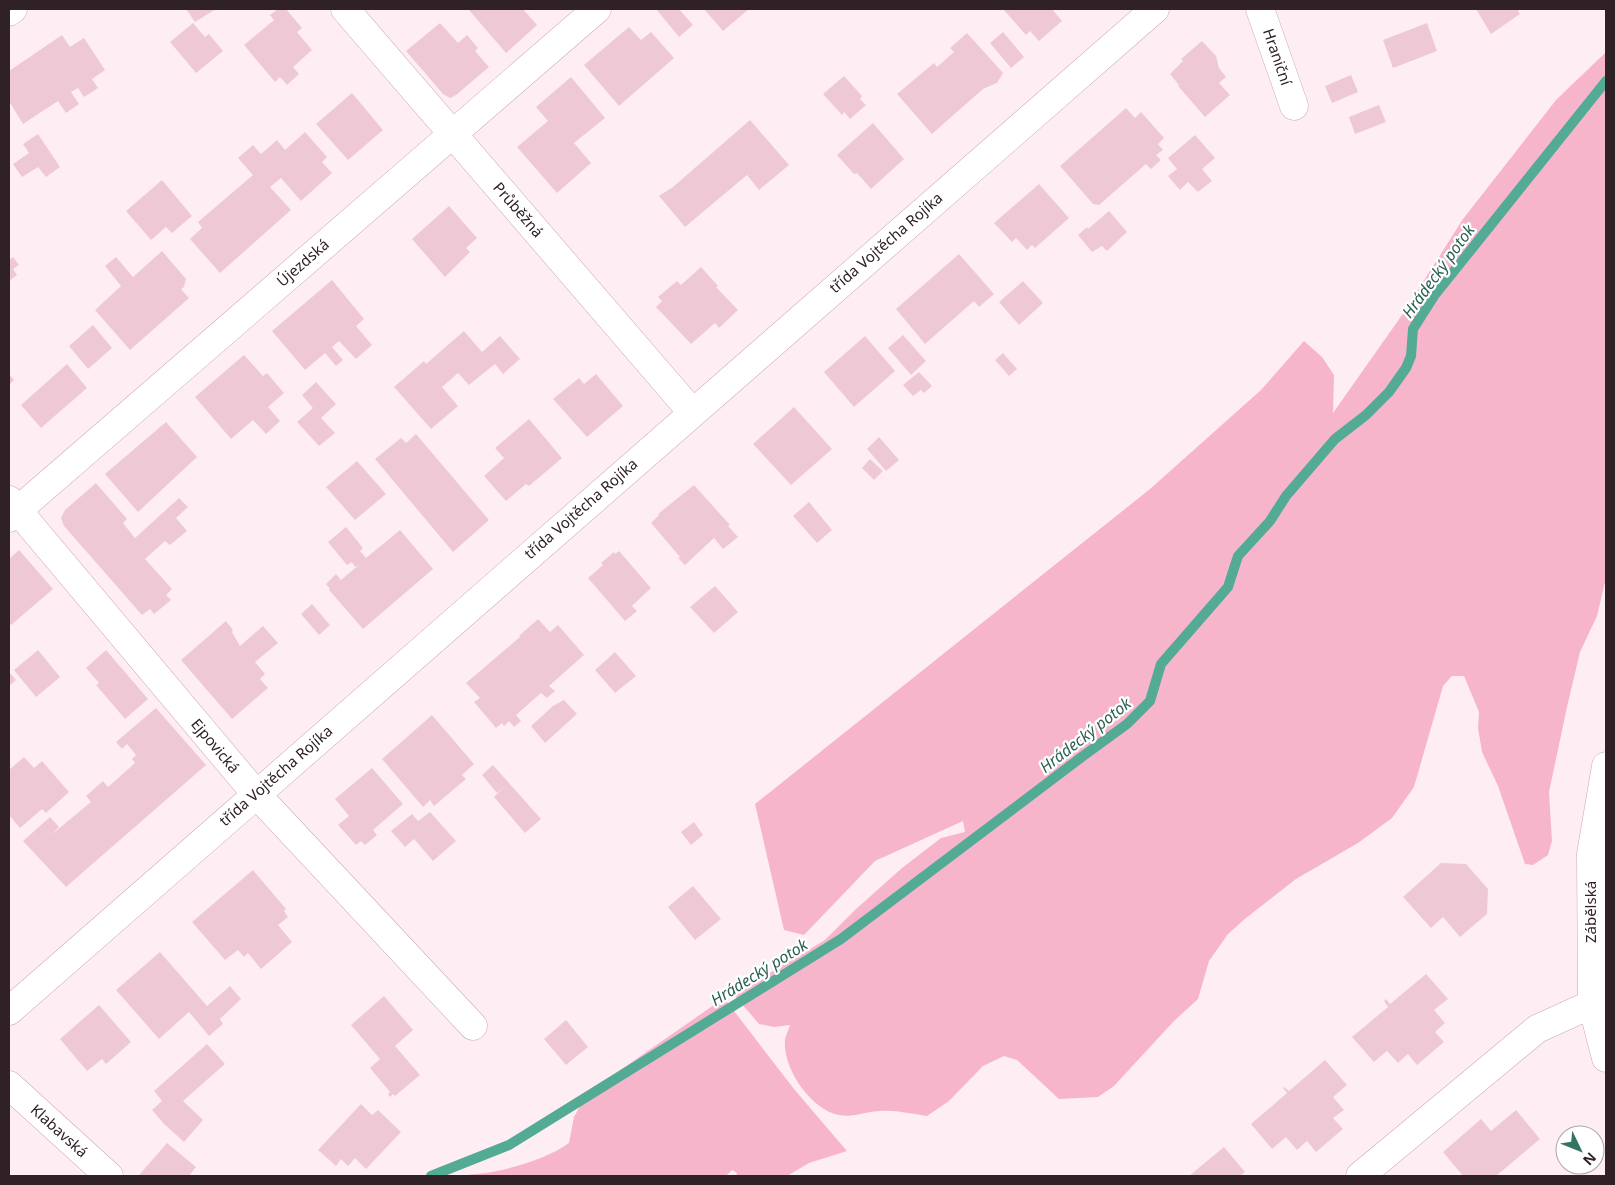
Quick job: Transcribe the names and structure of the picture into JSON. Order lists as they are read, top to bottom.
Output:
{
  "streets": {
    "street": [
      "Hraniční",
      "Průběžná",
      "třída Vojtěcha Rojíka",
      "Újezdská",
      "Ejpovická",
      "Zábělská",
      "Klabavská"
    ]
  },
  "crossings": [
    ["Průběžná", "třída Vojtěcha Rojíka"],
    ["Průběžná", "Újezdská"],
    ["třída Vojtěcha Rojíka", "Ejpovická"],
    ["Újezdská", "Ejpovická"]
  ],
  "water": ["Hrádecký potok"],
  "north": "bottom right"
}
